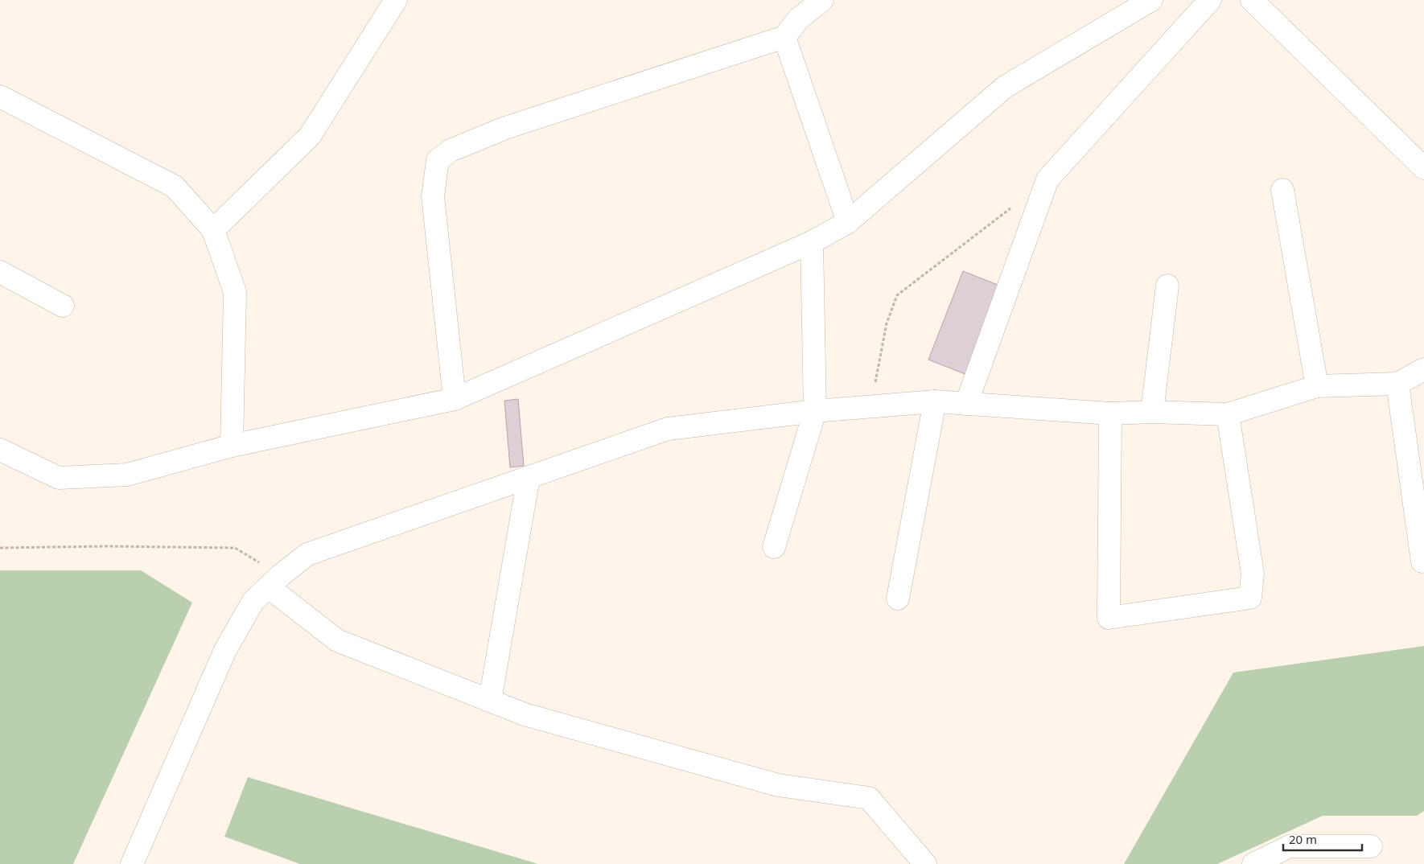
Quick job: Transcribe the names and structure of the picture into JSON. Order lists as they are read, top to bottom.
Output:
{
  "scale_bar": "20 m"
}
